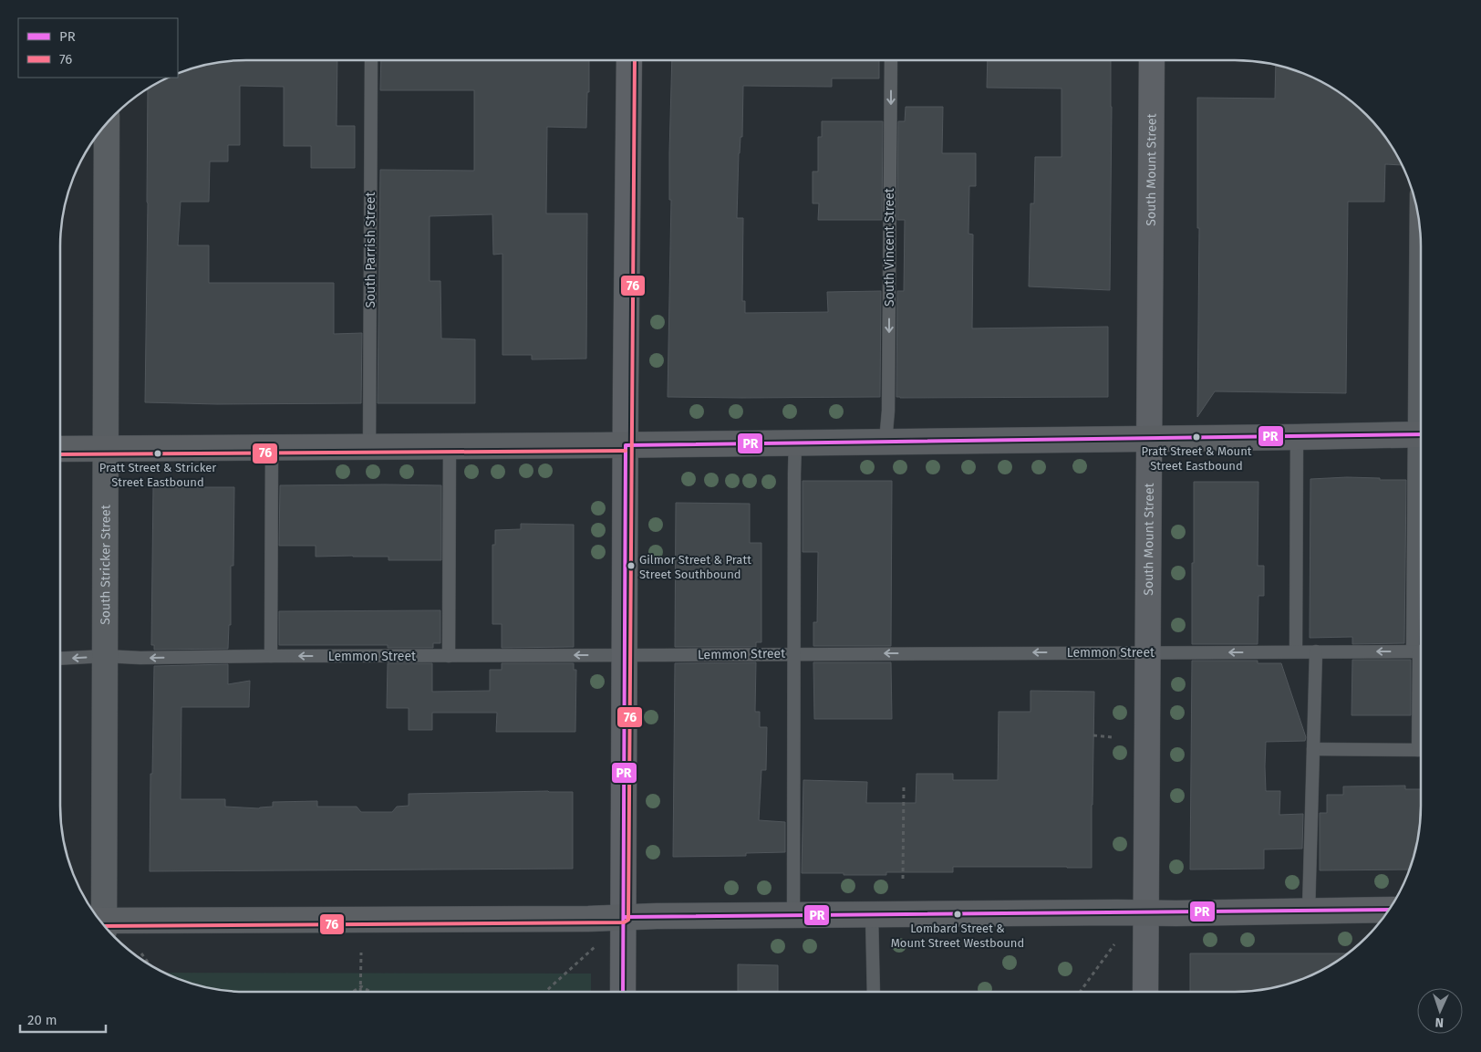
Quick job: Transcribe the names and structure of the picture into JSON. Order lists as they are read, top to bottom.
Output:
{
  "streets": {
    "street": ["South Mount Street", "South Stricker Street"],
    "lane": ["South Vincent Street", "South Parrish Street", "Lemmon Street"]
  },
  "crossings": [
    ["South Mount Street", "Lemmon Street"],
    ["South Stricker Street", "Lemmon Street"]
  ],
  "one_way": ["South Vincent Street", "Lemmon Street"],
  "places": [
    "Pratt Street & Mount Street Eastbound",
    "Pratt Street & Stricker Street Eastbound",
    "Gilmor Street & Pratt Street Southbound",
    "Lombard Street & Mount Street Westbound"
  ],
  "lines": ["transit line 76", "transit line PR"],
  "legend": ["PR", "76"],
  "scale_bar": "20 m",
  "north": "bottom"
}
